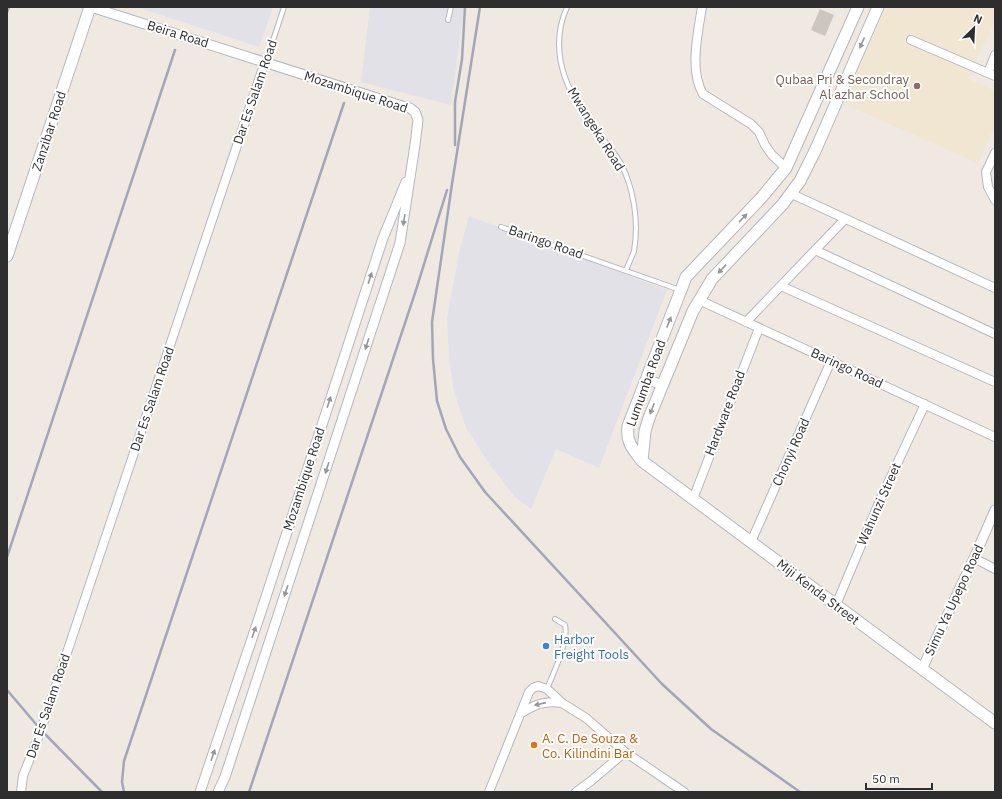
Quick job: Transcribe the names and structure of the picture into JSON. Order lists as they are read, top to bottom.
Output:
{
  "streets": {
    "main road": ["Zanzibar Road", "Lumumba Road", "Miji Kenda Street"],
    "street": [
      "Beira Road",
      "Dar Es Salam Road",
      "Mozambique Road",
      "Baringo Road",
      "Hardware Road",
      "Chonyi Road",
      "Wahunzi Street",
      "Simu Ya Upepo Road"
    ],
    "lane": ["Mwangeka Road"]
  },
  "crossings": [
    ["Beira Road", "Dar Es Salam Road"],
    ["Beira Road", "Mozambique Road"],
    ["Beira Road", "Zanzibar Road"],
    ["Dar Es Salam Road", "Mozambique Road"],
    ["Mwangeka Road", "Baringo Road"],
    ["Baringo Road", "Lumumba Road"],
    ["Baringo Road", "Hardware Road"],
    ["Baringo Road", "Chonyi Road"],
    ["Baringo Road", "Wahunzi Street"],
    ["Lumumba Road", "Miji Kenda Street"],
    ["Hardware Road", "Miji Kenda Street"],
    ["Chonyi Road", "Miji Kenda Street"],
    ["Wahunzi Street", "Miji Kenda Street"],
    ["Miji Kenda Street", "Simu Ya Upepo Road"]
  ],
  "places": ["Qubaa Pri & Secondray Al azhar School", "Harbor Freight Tools", "A. C. De Souza & Co. Kilindini Bar"],
  "scale_bar": "50 m",
  "north": "top right"
}
